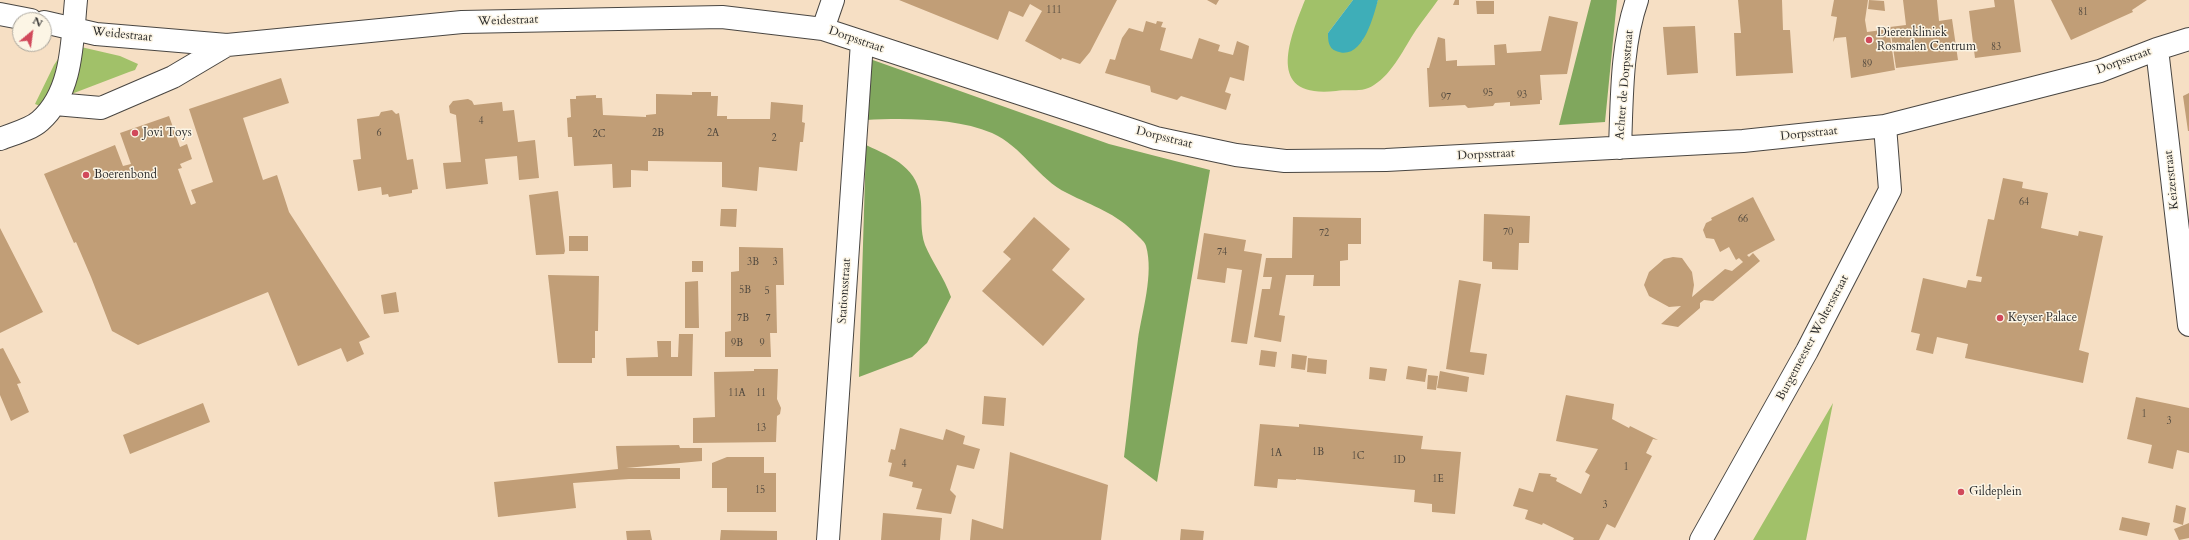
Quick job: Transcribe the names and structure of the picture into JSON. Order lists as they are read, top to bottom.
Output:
{
  "streets": {
    "street": [
      "Weidestraat",
      "Dorpsstraat",
      "Achter de Dorpsstraat",
      "Keizerstraat",
      "Stationsstraat",
      "Burgemeester Woltersstraat"
    ]
  },
  "crossings": [
    ["Weidestraat", "Dorpsstraat"],
    ["Dorpsstraat", "Achter de Dorpsstraat"],
    ["Dorpsstraat", "Keizerstraat"],
    ["Dorpsstraat", "Stationsstraat"],
    ["Dorpsstraat", "Burgemeester Woltersstraat"]
  ],
  "places": [
    "Dierenkliniek Rosmalen Centrum",
    "Jovi Toys",
    "Boerenbond",
    "Keyser Palace",
    "Gildeplein"
  ],
  "house_numbers": [
    "111",
    "81",
    "83",
    "89",
    "95",
    "93",
    "97",
    "4",
    "6",
    "2B",
    "2A",
    "2C",
    "2",
    "64",
    "66",
    "70",
    "72",
    "74",
    "3B",
    "3",
    "5B",
    "5",
    "7B",
    "7",
    "9B",
    "9",
    "11A",
    "11",
    "1",
    "3",
    "13",
    "1B",
    "1A",
    "1C",
    "1D",
    "4",
    "1",
    "1E",
    "15",
    "3"
  ],
  "north": "top right"
}
